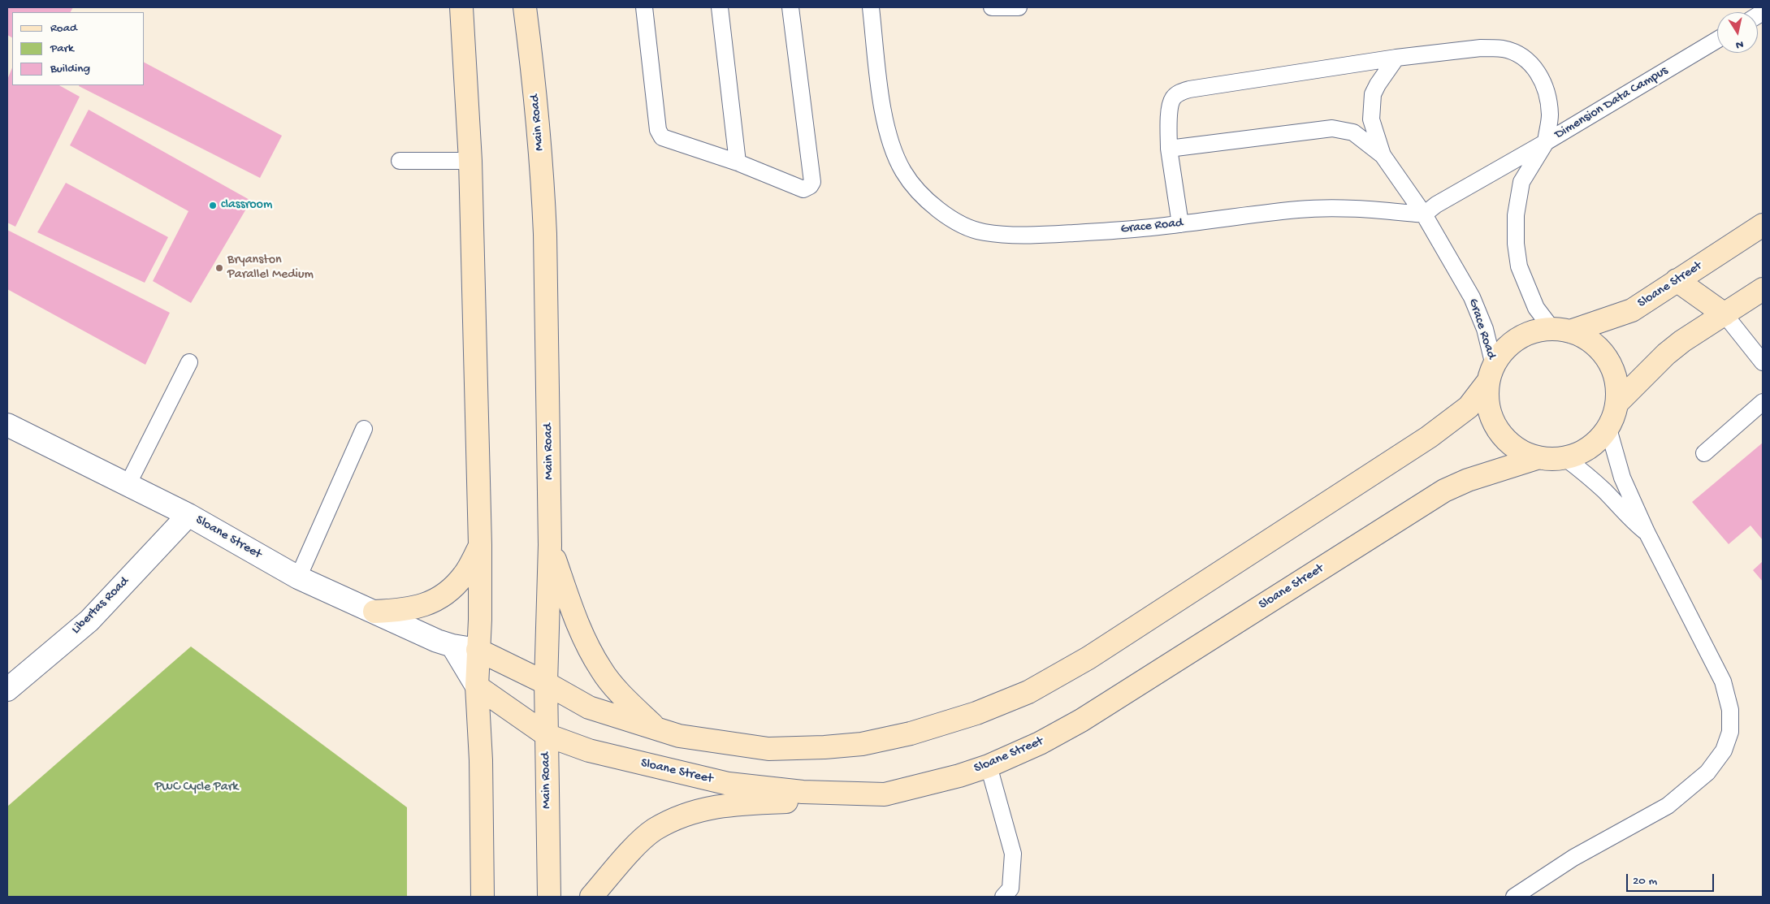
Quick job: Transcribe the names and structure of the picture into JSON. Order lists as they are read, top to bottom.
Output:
{
  "streets": {
    "street": ["Main Road", "Sloane Street", "Libertas Road"],
    "lane": ["Dimension Data Campus", "Grace Road"]
  },
  "crossings": [
    ["Dimension Data Campus", "Grace Road"],
    ["Dimension Data Campus", "Sloane Street"],
    ["Main Road", "Sloane Street"],
    ["Grace Road", "Sloane Street"],
    ["Sloane Street", "Libertas Road"]
  ],
  "parks": ["PWC Cycle Park"],
  "places": ["classroom", "Bryanston Parallel Medium"],
  "legend": ["Road", "Park", "Building"],
  "scale_bar": "20 m",
  "north": "bottom"
}
